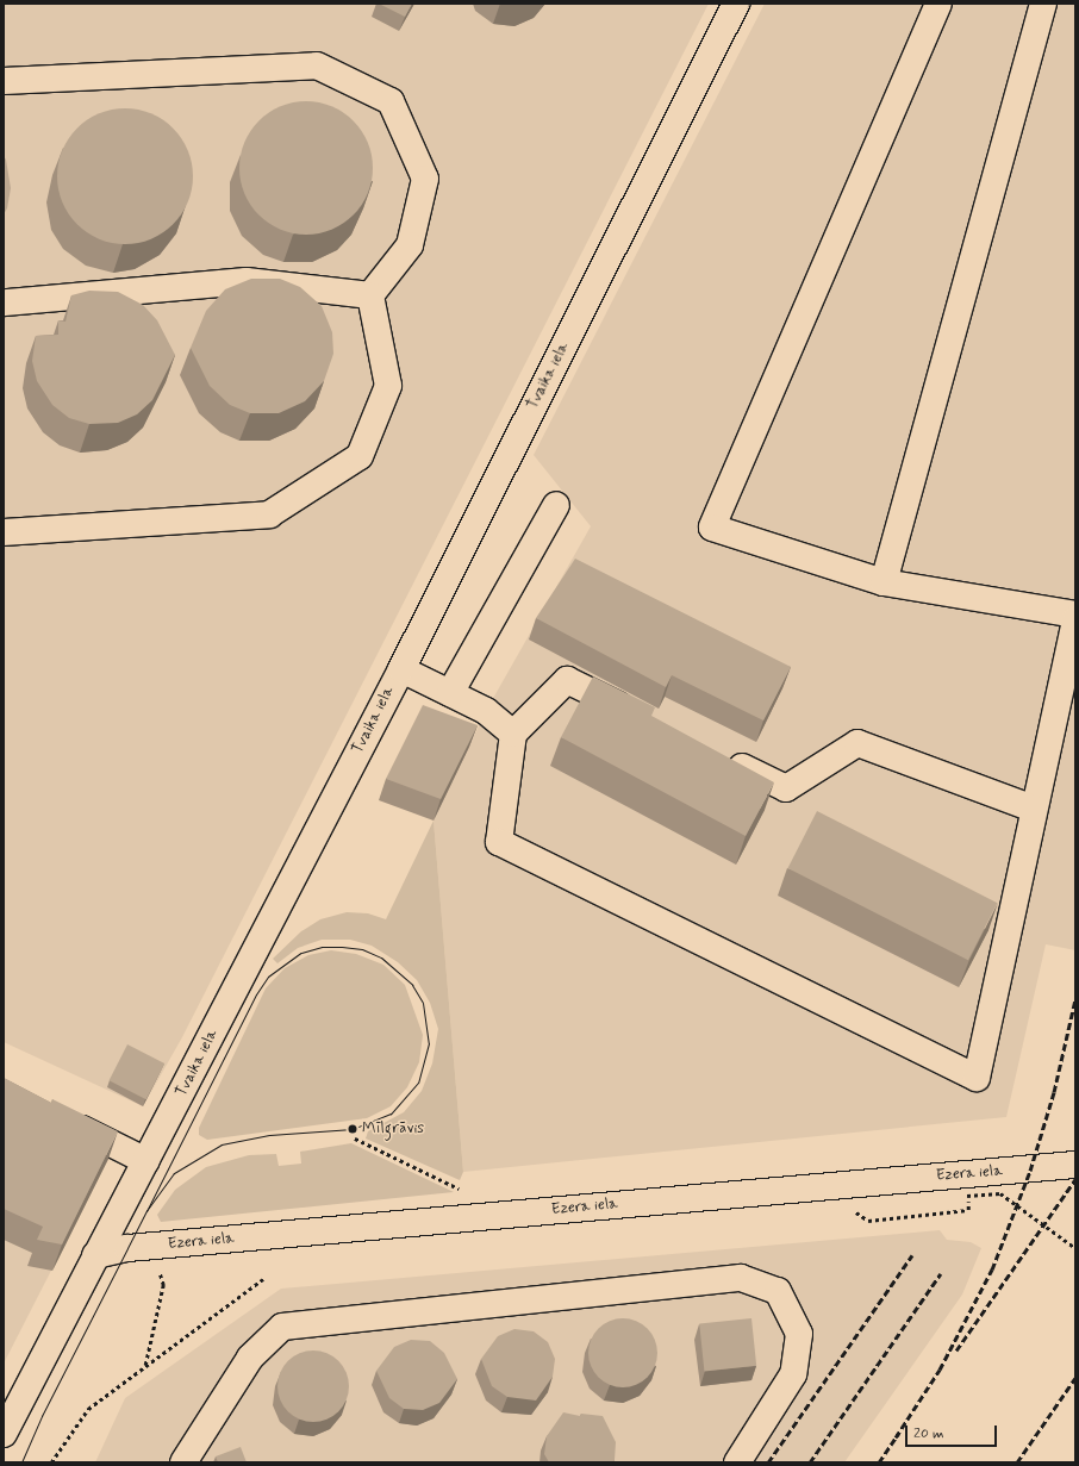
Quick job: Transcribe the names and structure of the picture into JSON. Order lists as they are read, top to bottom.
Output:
{
  "streets": {
    "street": ["Tvaika iela", "Ezera iela"]
  },
  "crossings": [
    ["Tvaika iela", "Ezera iela"]
  ],
  "places": ["Mīlgrāvis"],
  "scale_bar": "20 m"
}
